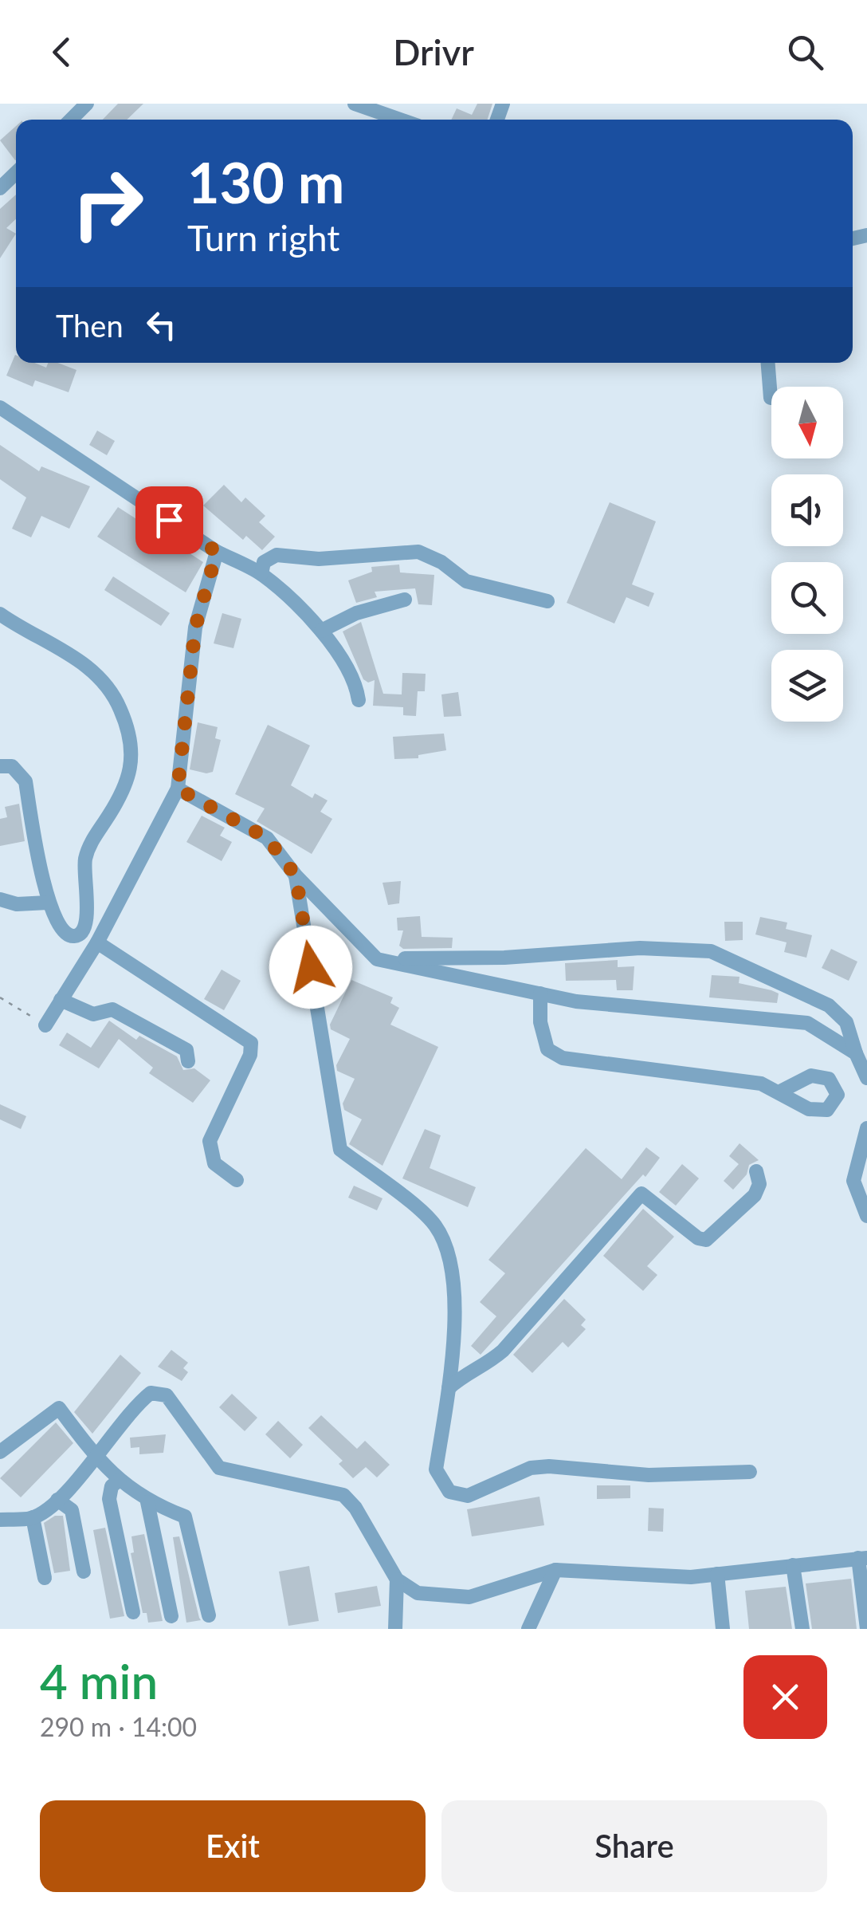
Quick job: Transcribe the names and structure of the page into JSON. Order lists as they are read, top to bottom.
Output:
{
  "north": "bottom",
  "page": {
    "header": "Drivr",
    "turn": ["130 m", "Turn right"],
    "then": "Then",
    "heading": ["4 min", "290 m · 14:00"],
    "buttons": ["Exit", "Share"]
  }
}
